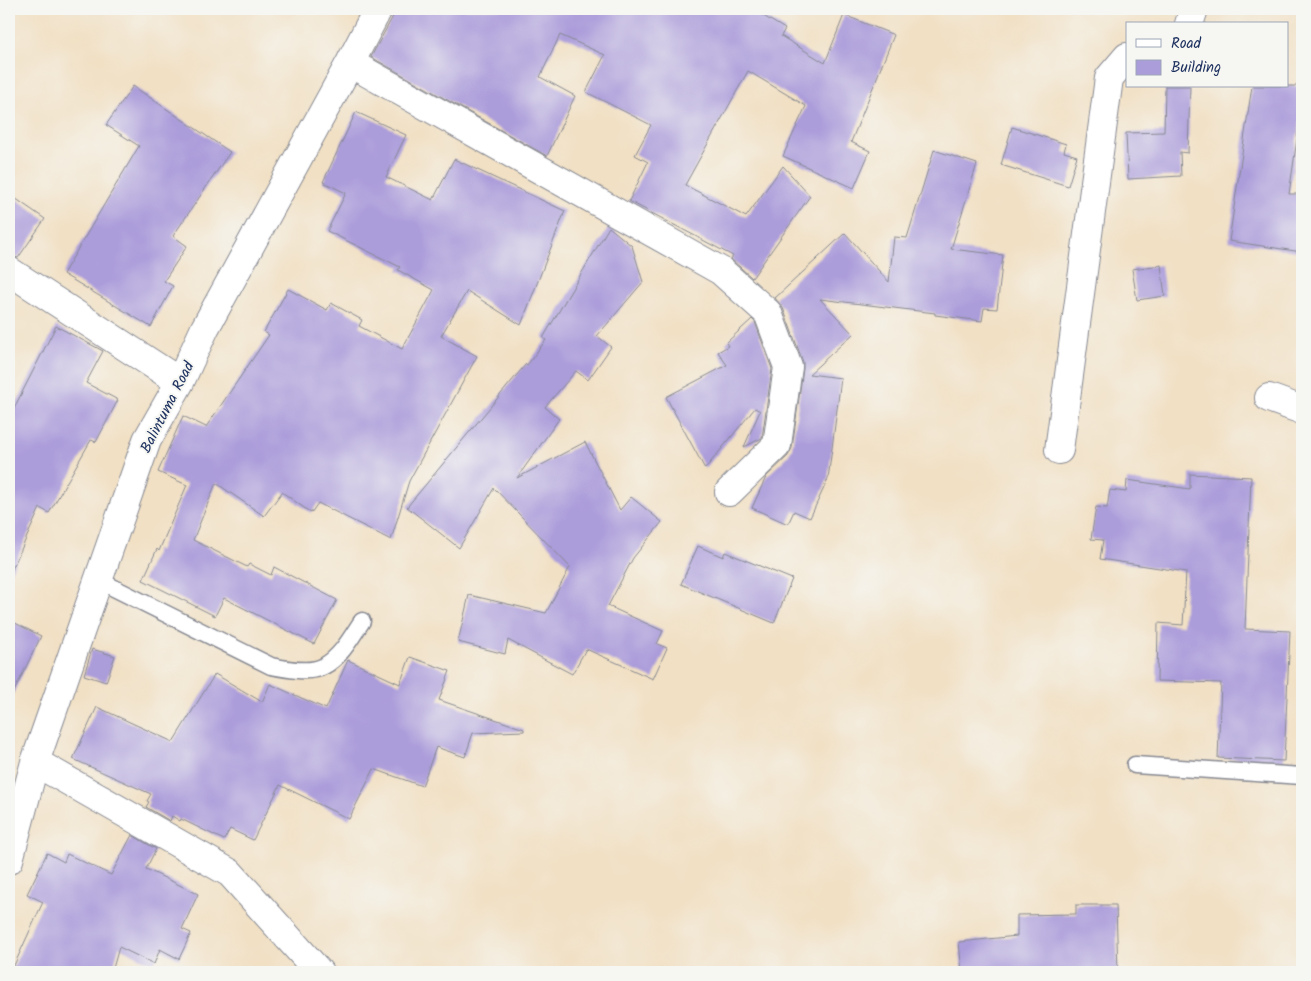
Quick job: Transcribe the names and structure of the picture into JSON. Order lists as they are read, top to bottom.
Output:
{
  "streets": {
    "street": ["Balintuma Road"]
  },
  "legend": ["Road", "Building"]
}
